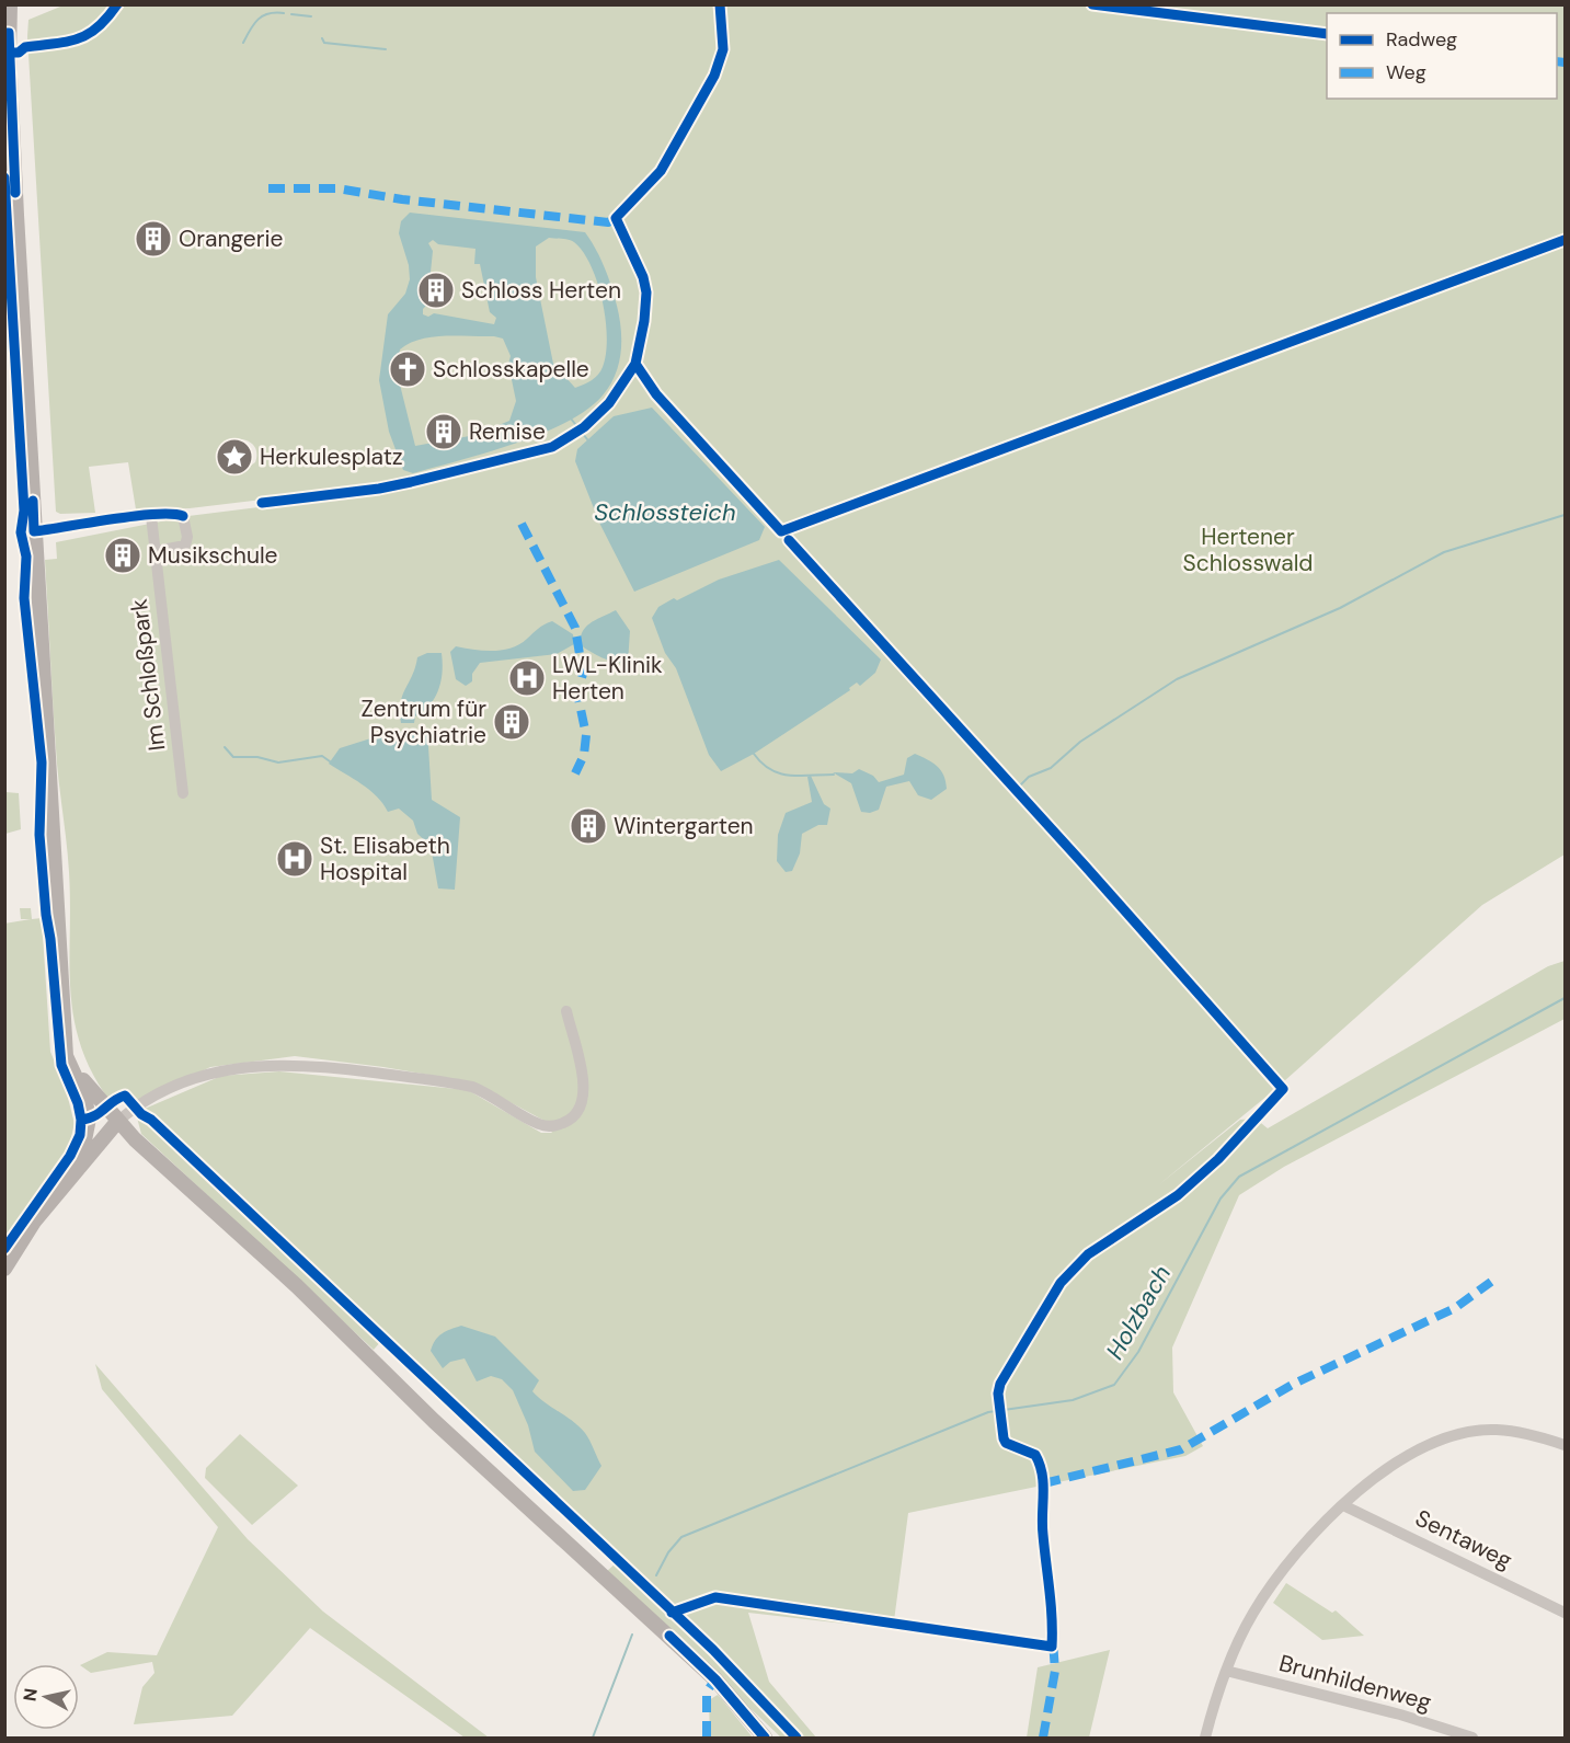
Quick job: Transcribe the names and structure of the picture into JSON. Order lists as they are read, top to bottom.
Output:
{
  "streets": {
    "street": ["Im Schloßpark", "Sentaweg", "Brunhildenweg"]
  },
  "water": ["Schlossteich", "Holzbach"],
  "parks": ["Hertener Schlosswald"],
  "places": {
    "building": [
      "Orangerie",
      "Schloss Herten",
      "Remise",
      "Musikschule",
      "Zentrum für Psychiatrie",
      "Wintergarten"
    ],
    "church": ["Schlosskapelle"],
    "place": ["Herkulesplatz"],
    "hospital": ["LWL-Klinik Herten", "St. Elisabeth Hospital"]
  },
  "legend": ["Radweg", "Weg"],
  "north": "left"
}
